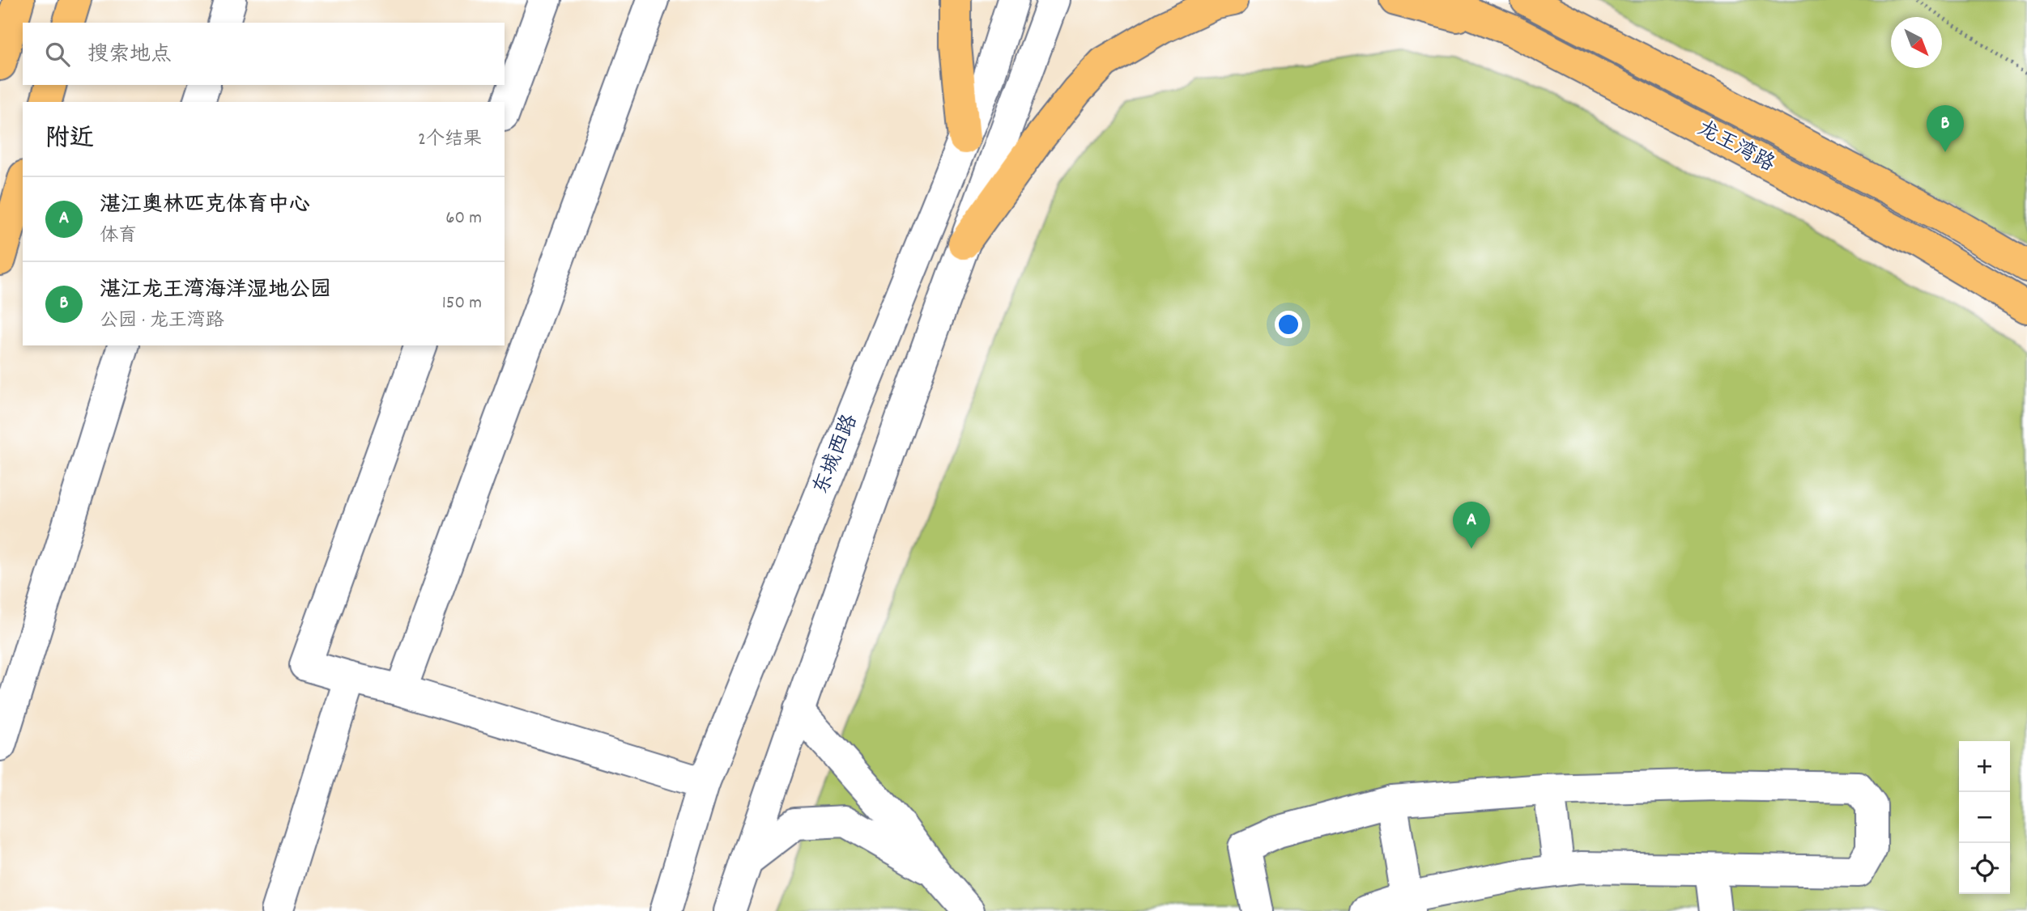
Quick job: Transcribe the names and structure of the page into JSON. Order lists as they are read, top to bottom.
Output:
{
  "streets": {
    "main road": ["龙王湾路"],
    "street": ["东城西路"]
  },
  "north": "bottom right",
  "page": {
    "search": "搜索地点",
    "heading": ["附近", "2个结果"],
    "pins": ["B", "A"],
    "list": [
      {
        "mark": "A",
        "name": "湛江奥林匹克体育中心",
        "note": "体育",
        "value": "60 m"
      },
      {
        "mark": "B",
        "name": "湛江龙王湾海洋湿地公园",
        "note": "公园 · 龙王湾路",
        "value": "150 m"
      }
    ],
    "map_buttons": ["+", "−"]
  }
}
